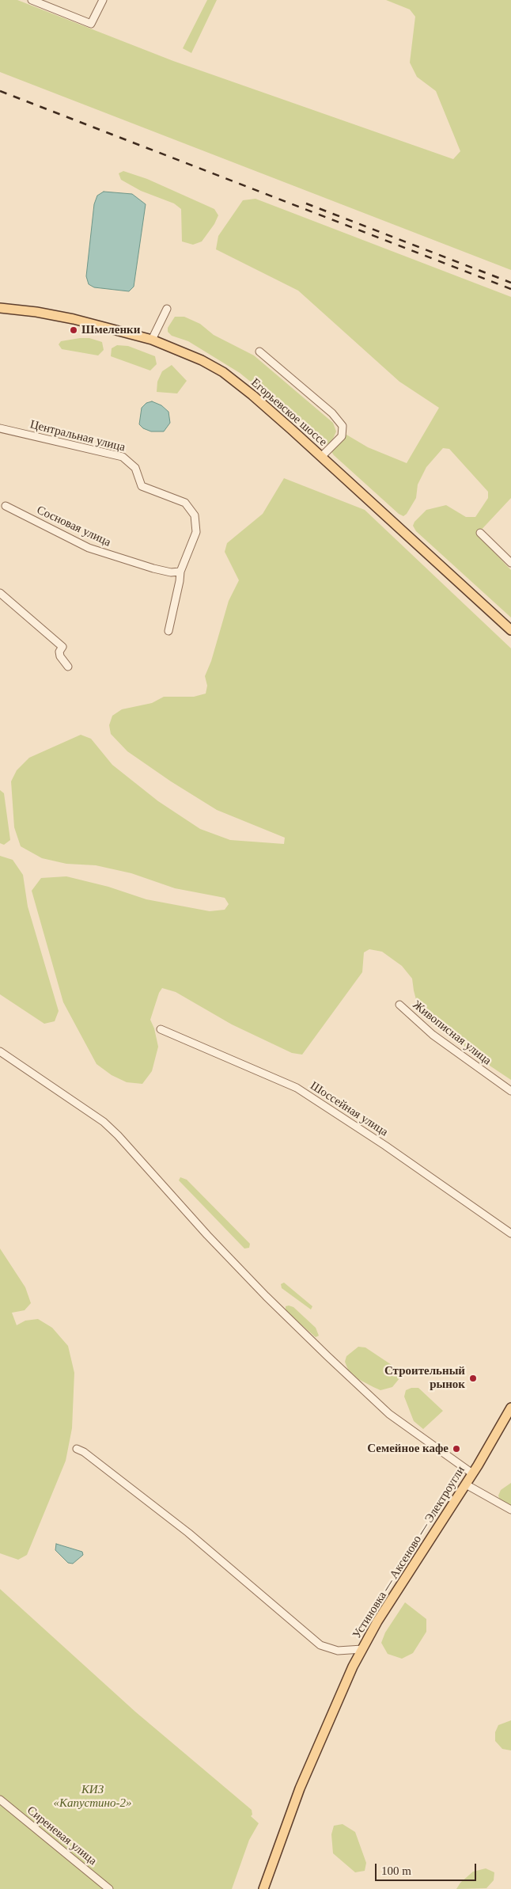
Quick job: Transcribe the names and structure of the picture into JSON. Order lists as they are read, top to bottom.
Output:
{
  "streets": {
    "main road": ["Егорьевское шоссе", "Устиновка — Аксеново — Электроугли"],
    "street": [
      "Центральная улица",
      "Сосновая улица",
      "Живописная улица",
      "Шоссейная улица",
      "Сиреневая улица"
    ]
  },
  "crossings": [
    ["Центральная улица", "Сосновая улица"]
  ],
  "parks": ["КИЗ «Капустино-2»"],
  "places": ["Шмеленки", "Строительный рынок", "Семейное кафе"],
  "scale_bar": "100 m"
}
